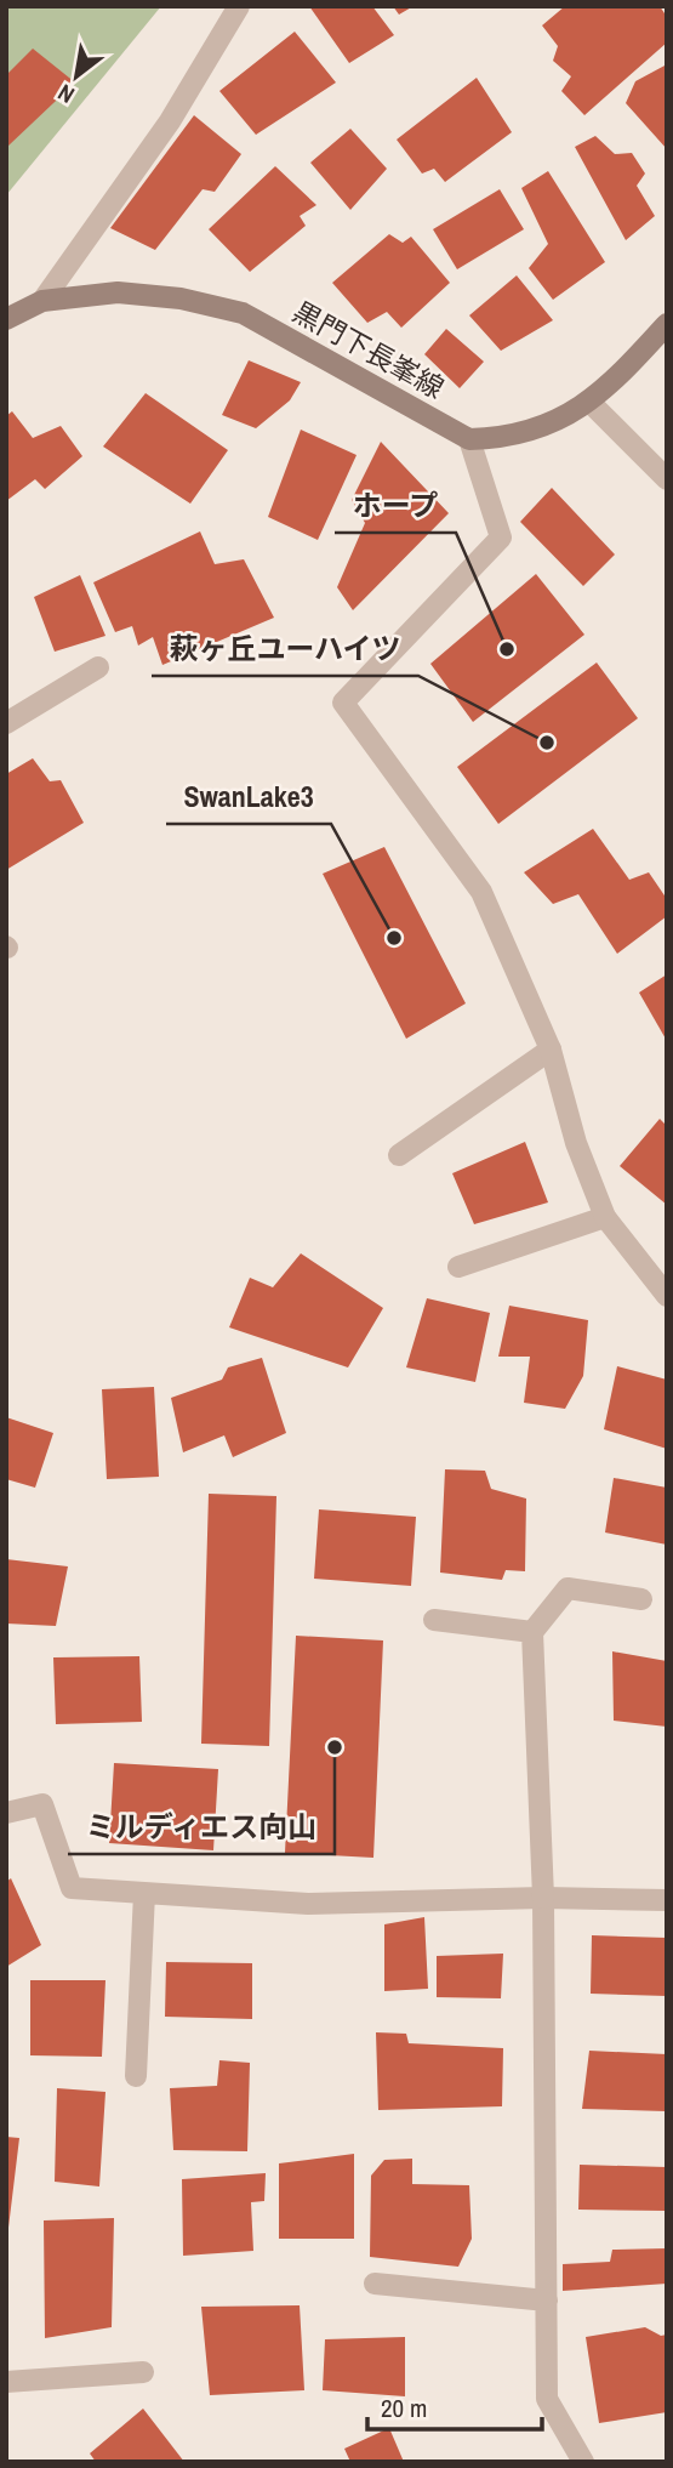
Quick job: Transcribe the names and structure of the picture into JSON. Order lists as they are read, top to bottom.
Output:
{
  "streets": {
    "street": ["黒門下長峯線"]
  },
  "places": [
    "ホープ",
    "萩ヶ丘ユーハイツ",
    "SwanLake3",
    "ミルディエス向山"
  ],
  "scale_bar": "20 m",
  "north": "bottom left"
}
